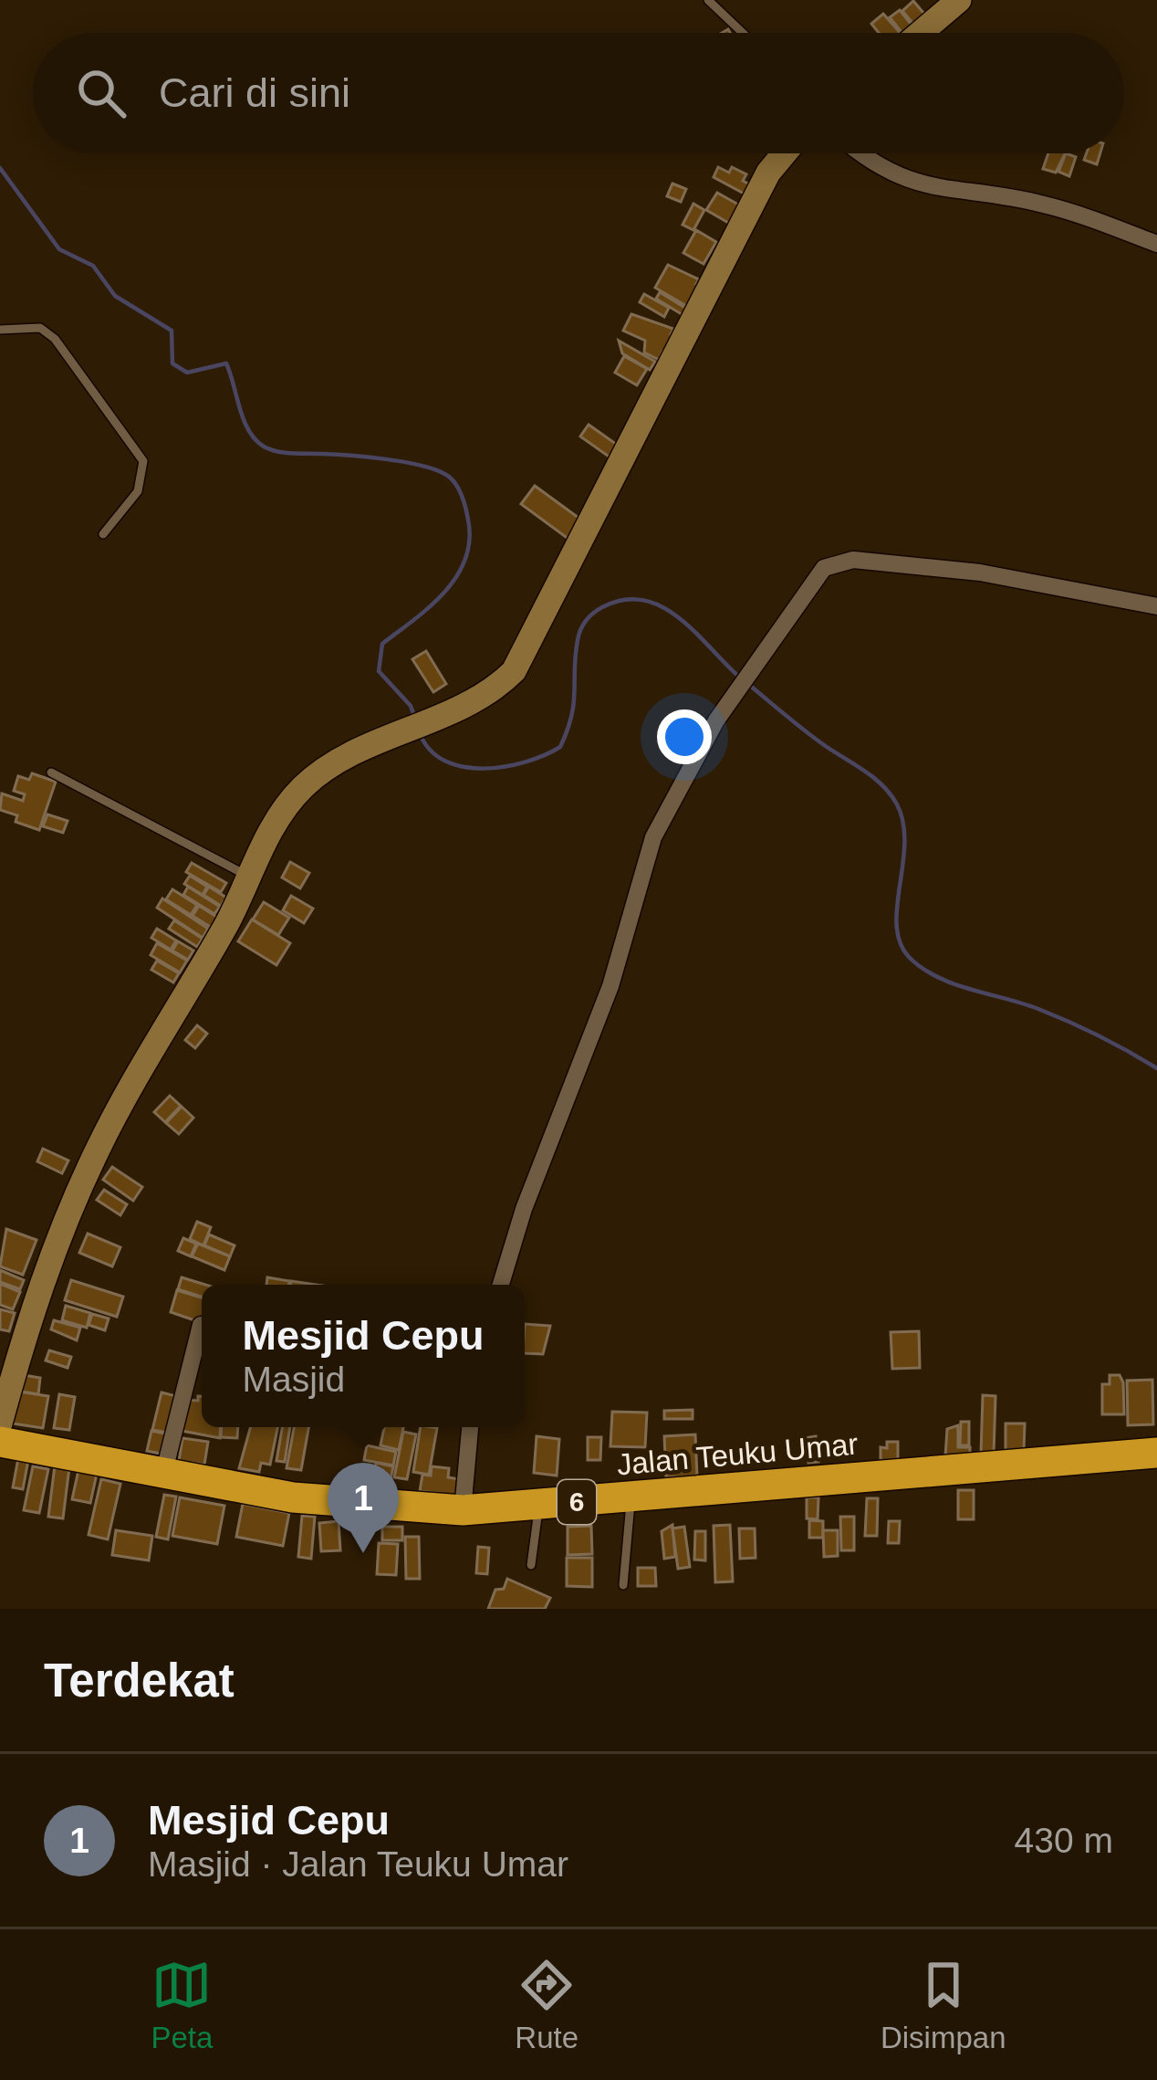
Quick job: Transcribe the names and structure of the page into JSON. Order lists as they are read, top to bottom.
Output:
{
  "streets": {
    "highway": ["Jalan Teuku Umar", "6"]
  },
  "page": {
    "search": "Cari di sini",
    "popup": ["Mesjid Cepu", "Masjid"],
    "pins": "1",
    "heading": "Terdekat",
    "list": [
      {
        "mark": "1",
        "name": "Mesjid Cepu",
        "note": "Masjid · Jalan Teuku Umar",
        "value": "430 m"
      }
    ],
    "nav": ["Peta", "Rute", "Disimpan"]
  }
}
